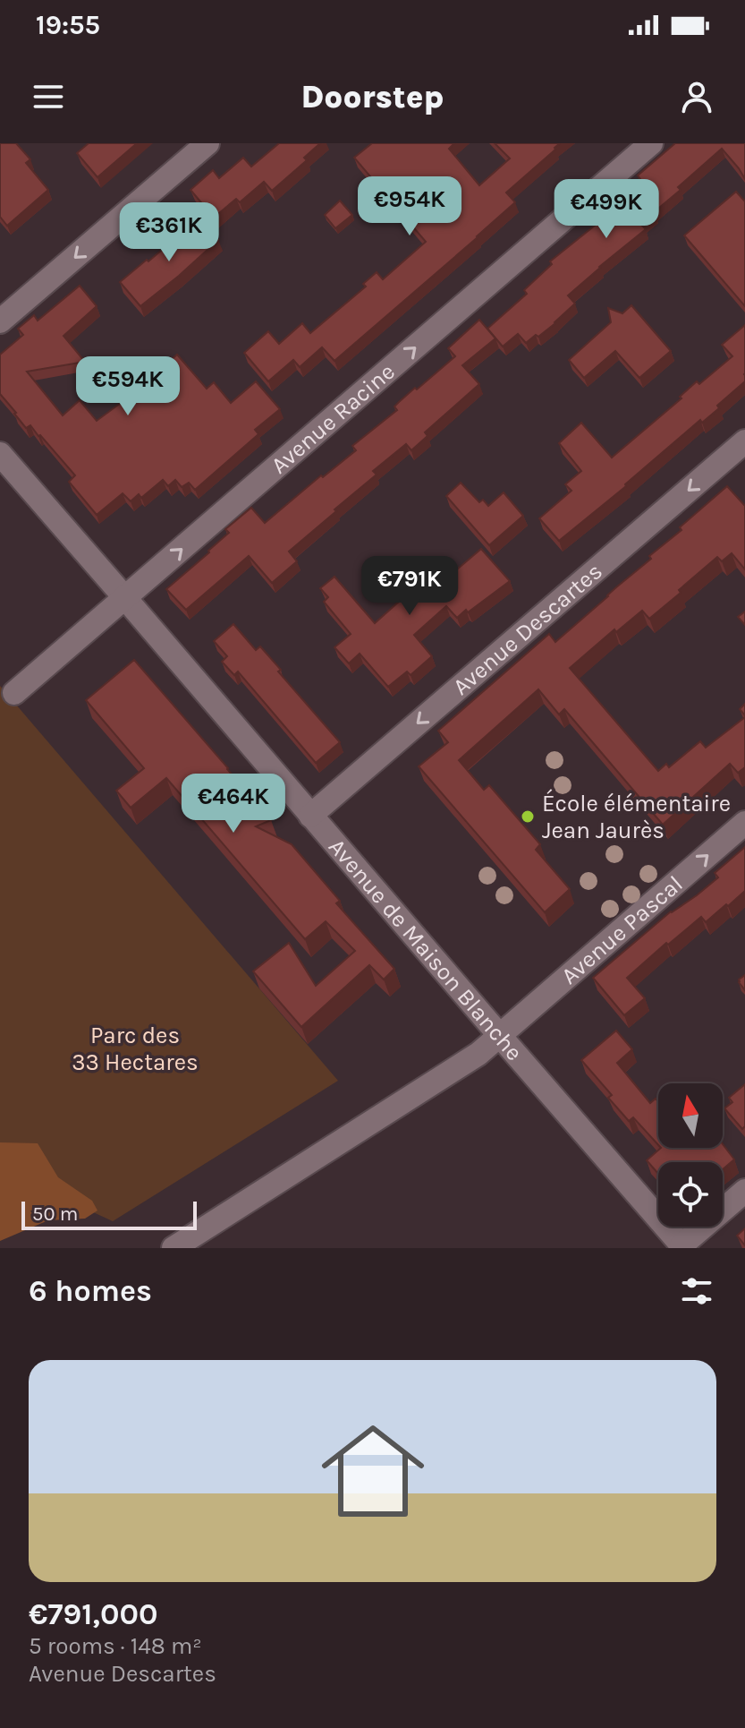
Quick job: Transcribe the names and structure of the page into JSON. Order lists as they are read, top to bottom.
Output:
{
  "streets": {
    "street": [
      "Avenue Racine",
      "Avenue Descartes",
      "Avenue Pascal",
      "Avenue de Maison Blanche"
    ]
  },
  "crossings": [
    ["Avenue Racine", "Avenue de Maison Blanche"],
    ["Avenue Descartes", "Avenue de Maison Blanche"],
    ["Avenue Pascal", "Avenue de Maison Blanche"]
  ],
  "one_way": ["Avenue Racine", "Avenue Descartes", "Avenue Pascal"],
  "parks": ["Parc des 33 Hectares"],
  "places": ["École élémentaire Jean Jaurès"],
  "scale_bar": "50 m",
  "north": "top",
  "page": {
    "status": "19:55",
    "header": "Doorstep",
    "price": [
      "€954K",
      "€499K",
      "€361K",
      "€594K",
      "€791K",
      "€464K"
    ],
    "scale": "50 m",
    "heading": "6 homes",
    "list": [
      {
        "name": "€791,000",
        "note": "5 rooms · 148 m² · Avenue Descartes"
      }
    ]
  }
}
